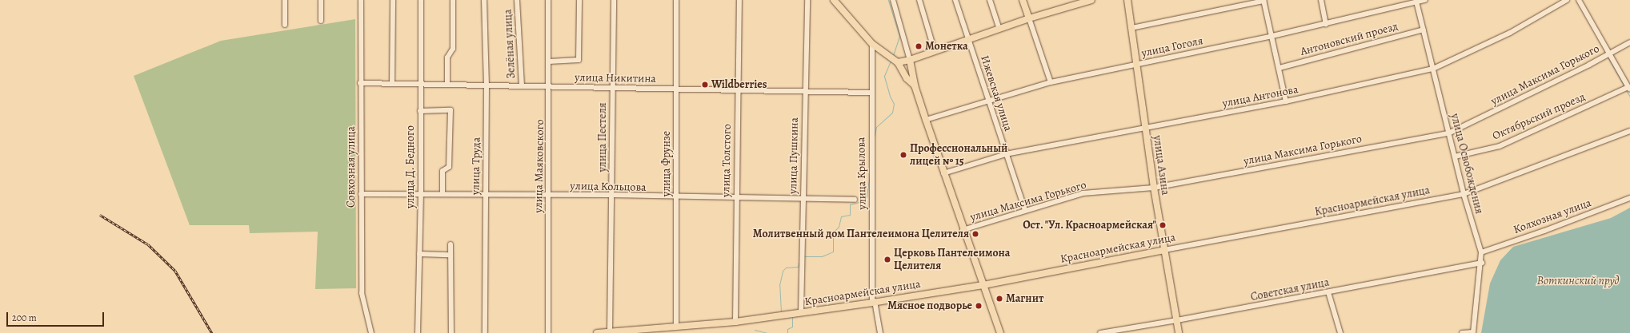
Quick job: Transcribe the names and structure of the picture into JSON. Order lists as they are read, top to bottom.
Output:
{
  "streets": {
    "main road": ["улица Азина", "Красноармейская улица"],
    "street": [
      "Антоновский проезд",
      "Зелёная улица",
      "улица Гоголя",
      "улица Максима Горького",
      "улица Никитина",
      "Ижевская улица",
      "улица Антонова",
      "Октябрьский проезд",
      "улица Пестеля",
      "улица Пушкина",
      "улица Толстого",
      "улица Фрунзе",
      "улица Освобождения",
      "улица Труда",
      "улица Маяковского",
      "Совхозная улица",
      "улица Д. Бедного",
      "улица Крылова",
      "улица Кольцова",
      "Колхозная улица",
      "Советская улица"
    ]
  },
  "crossings": [
    ["Антоновский проезд", "улица Освобождения"],
    ["Зелёная улица", "улица Никитина"],
    ["улица Гоголя", "Ижевская улица"],
    ["улица Гоголя", "улица Освобождения"],
    ["улица Гоголя", "улица Азина"],
    ["улица Максима Горького", "Ижевская улица"],
    ["улица Максима Горького", "улица Освобождения"],
    ["улица Максима Горького", "улица Азина"],
    ["улица Никитина", "улица Пестеля"],
    ["улица Никитина", "улица Пушкина"],
    ["улица Никитина", "улица Толстого"],
    ["улица Никитина", "улица Фрунзе"],
    ["улица Никитина", "улица Труда"],
    ["улица Никитина", "улица Маяковского"],
    ["улица Никитина", "Совхозная улица"],
    ["улица Никитина", "улица Д. Бедного"],
    ["улица Никитина", "улица Крылова"],
    ["Ижевская улица", "улица Антонова"],
    ["улица Антонова", "улица Освобождения"],
    ["улица Антонова", "улица Азина"],
    ["Октябрьский проезд", "улица Освобождения"],
    ["улица Пестеля", "улица Кольцова"],
    ["улица Пестеля", "Красноармейская улица"],
    ["улица Пушкина", "улица Кольцова"],
    ["улица Пушкина", "Красноармейская улица"],
    ["улица Толстого", "улица Кольцова"],
    ["улица Толстого", "Красноармейская улица"],
    ["улица Фрунзе", "улица Кольцова"],
    ["улица Фрунзе", "Красноармейская улица"],
    ["улица Освобождения", "Красноармейская улица"],
    ["улица Освобождения", "Колхозная улица"],
    ["улица Освобождения", "Советская улица"],
    ["улица Азина", "Красноармейская улица"],
    ["улица Азина", "Советская улица"],
    ["улица Труда", "улица Кольцова"],
    ["улица Маяковского", "улица Кольцова"],
    ["Совхозная улица", "улица Кольцова"],
    ["улица Д. Бедного", "улица Кольцова"],
    ["улица Крылова", "Красноармейская улица"]
  ],
  "water": ["Воткинский пруд"],
  "places": [
    "Монетка",
    "Wildberries",
    "Профессиональный лицей № 15",
    "Ост. \"Ул. Красноармейская\"",
    "Молитвенный дом Пантелеимона Целителя",
    "Церковь Пантелеимона Целителя",
    "Магнит",
    "Мясное подворье"
  ],
  "scale_bar": "200 m"
}
